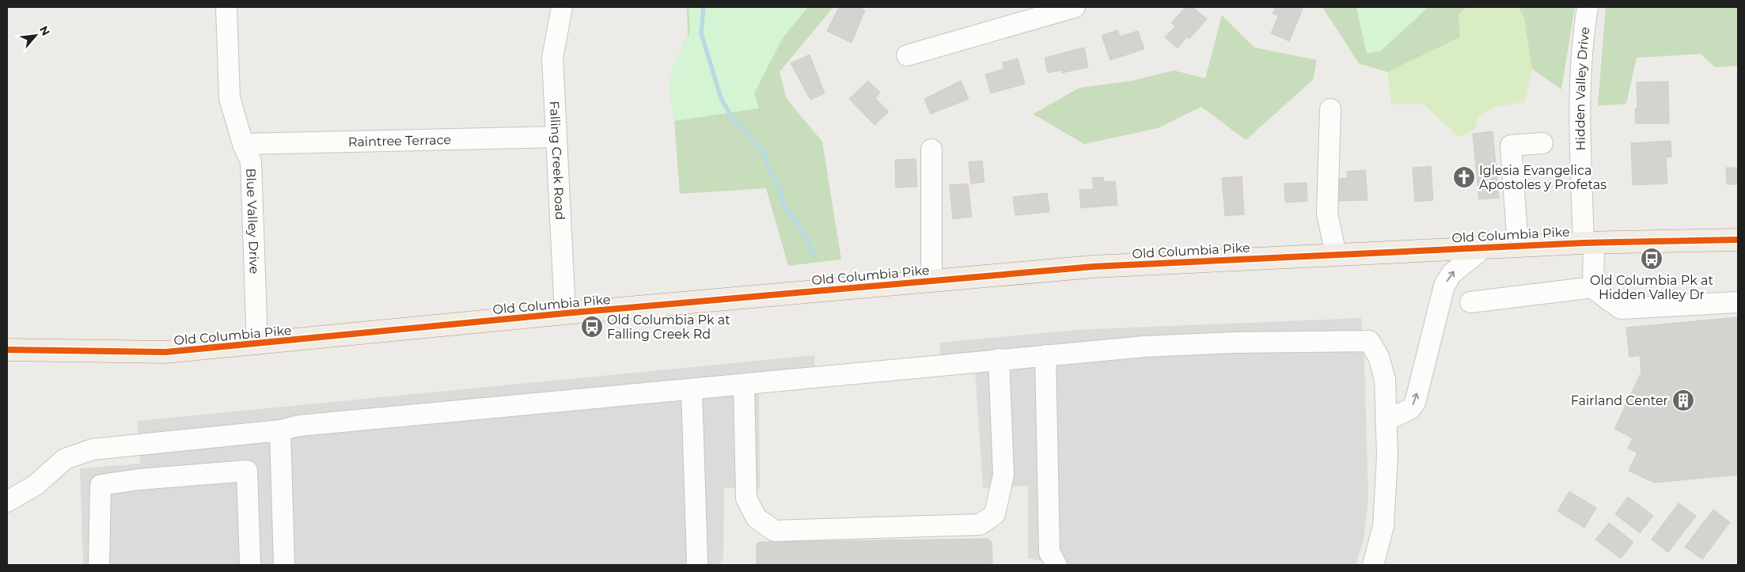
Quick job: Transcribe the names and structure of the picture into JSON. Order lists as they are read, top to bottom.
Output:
{
  "streets": {
    "main road": ["Old Columbia Pike"],
    "street": [
      "Hidden Valley Drive",
      "Raintree Terrace",
      "Falling Creek Road",
      "Blue Valley Drive"
    ]
  },
  "crossings": [
    ["Hidden Valley Drive", "Old Columbia Pike"],
    ["Raintree Terrace", "Falling Creek Road"],
    ["Raintree Terrace", "Blue Valley Drive"],
    ["Falling Creek Road", "Old Columbia Pike"],
    ["Blue Valley Drive", "Old Columbia Pike"]
  ],
  "places": {
    "church": ["Iglesia Evangelica Apostoles y Profetas"],
    "bus stop": ["Old Columbia Pk at Hidden Valley Dr", "Old Columbia Pk at Falling Creek Rd"],
    "building": ["Fairland Center"]
  },
  "north": "top right"
}
